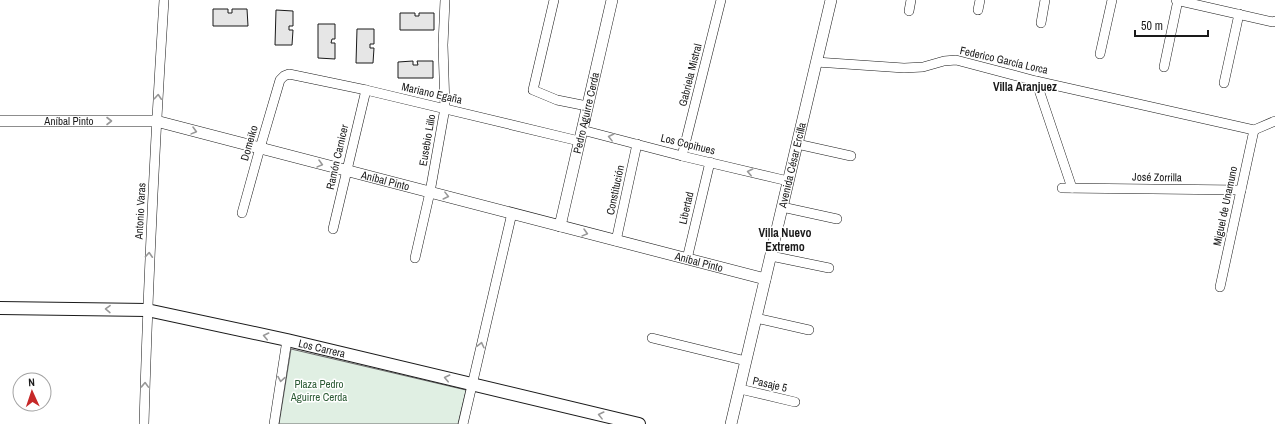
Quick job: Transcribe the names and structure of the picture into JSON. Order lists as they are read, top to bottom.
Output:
{
  "streets": {
    "main road": ["Los Carrera"],
    "street": [
      "Federico García Lorca",
      "Gabriela Mistral",
      "Mariano Egaña",
      "Pedro Aguirre Cerda",
      "Aníbal Pinto",
      "Eusebio Lillo",
      "Domeiko",
      "Los Copihues",
      "Ramón Carnicer",
      "Avenida César Ercilla",
      "José Zorrilla",
      "Constitución",
      "Miguel de Unamuno",
      "Libertad",
      "Antonio Varas",
      "Pasaje 5"
    ]
  },
  "crossings": [
    ["Federico García Lorca", "Avenida César Ercilla"],
    ["Federico García Lorca", "Miguel de Unamuno"],
    ["Gabriela Mistral", "Los Copihues"],
    ["Mariano Egaña", "Pedro Aguirre Cerda"],
    ["Mariano Egaña", "Eusebio Lillo"],
    ["Mariano Egaña", "Domeiko"],
    ["Mariano Egaña", "Ramón Carnicer"],
    ["Pedro Aguirre Cerda", "Aníbal Pinto"],
    ["Pedro Aguirre Cerda", "Los Copihues"],
    ["Aníbal Pinto", "Eusebio Lillo"],
    ["Aníbal Pinto", "Domeiko"],
    ["Aníbal Pinto", "Ramón Carnicer"],
    ["Aníbal Pinto", "Avenida César Ercilla"],
    ["Aníbal Pinto", "Constitución"],
    ["Aníbal Pinto", "Libertad"],
    ["Aníbal Pinto", "Antonio Varas"],
    ["Los Copihues", "Avenida César Ercilla"],
    ["Los Copihues", "Constitución"],
    ["Los Copihues", "Libertad"],
    ["Avenida César Ercilla", "Pasaje 5"],
    ["José Zorrilla", "Miguel de Unamuno"],
    ["Antonio Varas", "Los Carrera"]
  ],
  "one_way": [
    "Aníbal Pinto",
    "Los Copihues",
    "Antonio Varas",
    "Los Carrera"
  ],
  "districts": ["Villa Aranjuez", "Villa Nuevo Extremo"],
  "parks": ["Plaza Pedro Aguirre Cerda"],
  "scale_bar": "50 m",
  "north": "top"
}
